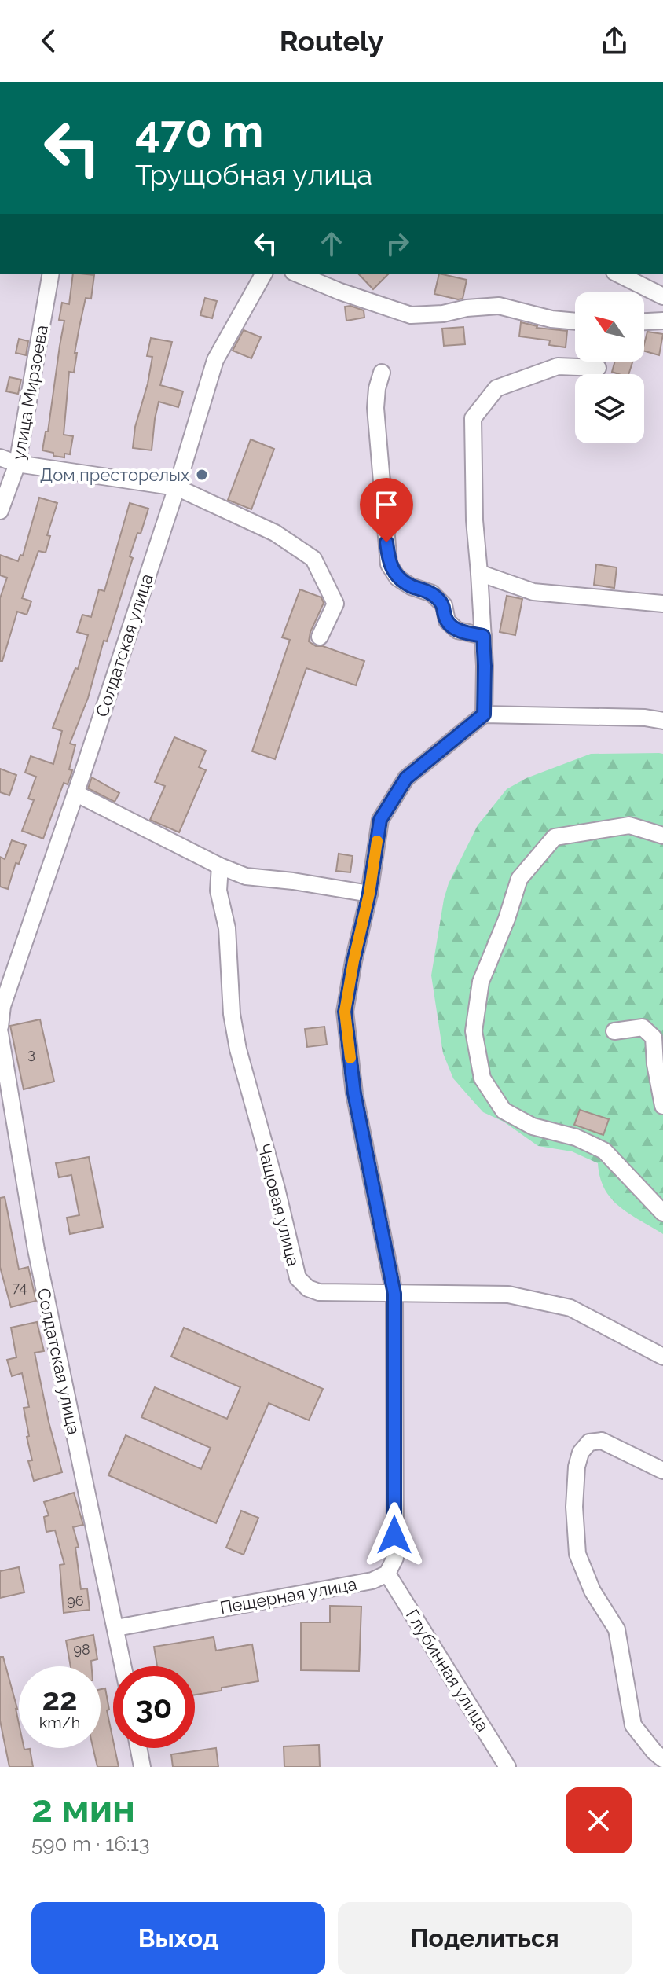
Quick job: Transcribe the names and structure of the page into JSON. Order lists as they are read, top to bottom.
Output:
{
  "streets": {
    "street": [
      "улица Мирзоева",
      "Солдатская улица",
      "Чащовая улица",
      "Пещерная улица",
      "Глубинная улица"
    ]
  },
  "crossings": [
    ["Солдатская улица", "Пещерная улица"],
    ["Пещерная улица", "Глубинная улица"]
  ],
  "places": ["Дом престорелых"],
  "house_numbers": [
    "3",
    "74",
    "96",
    "98"
  ],
  "north": "top left",
  "page": {
    "header": "Routely",
    "turn": ["470 m", "Трущобная улица"],
    "speed": "22 km/h",
    "limit": "30",
    "heading": ["2 мин", "590 m · 16:13"],
    "buttons": ["Выход", "Поделиться"]
  }
}
